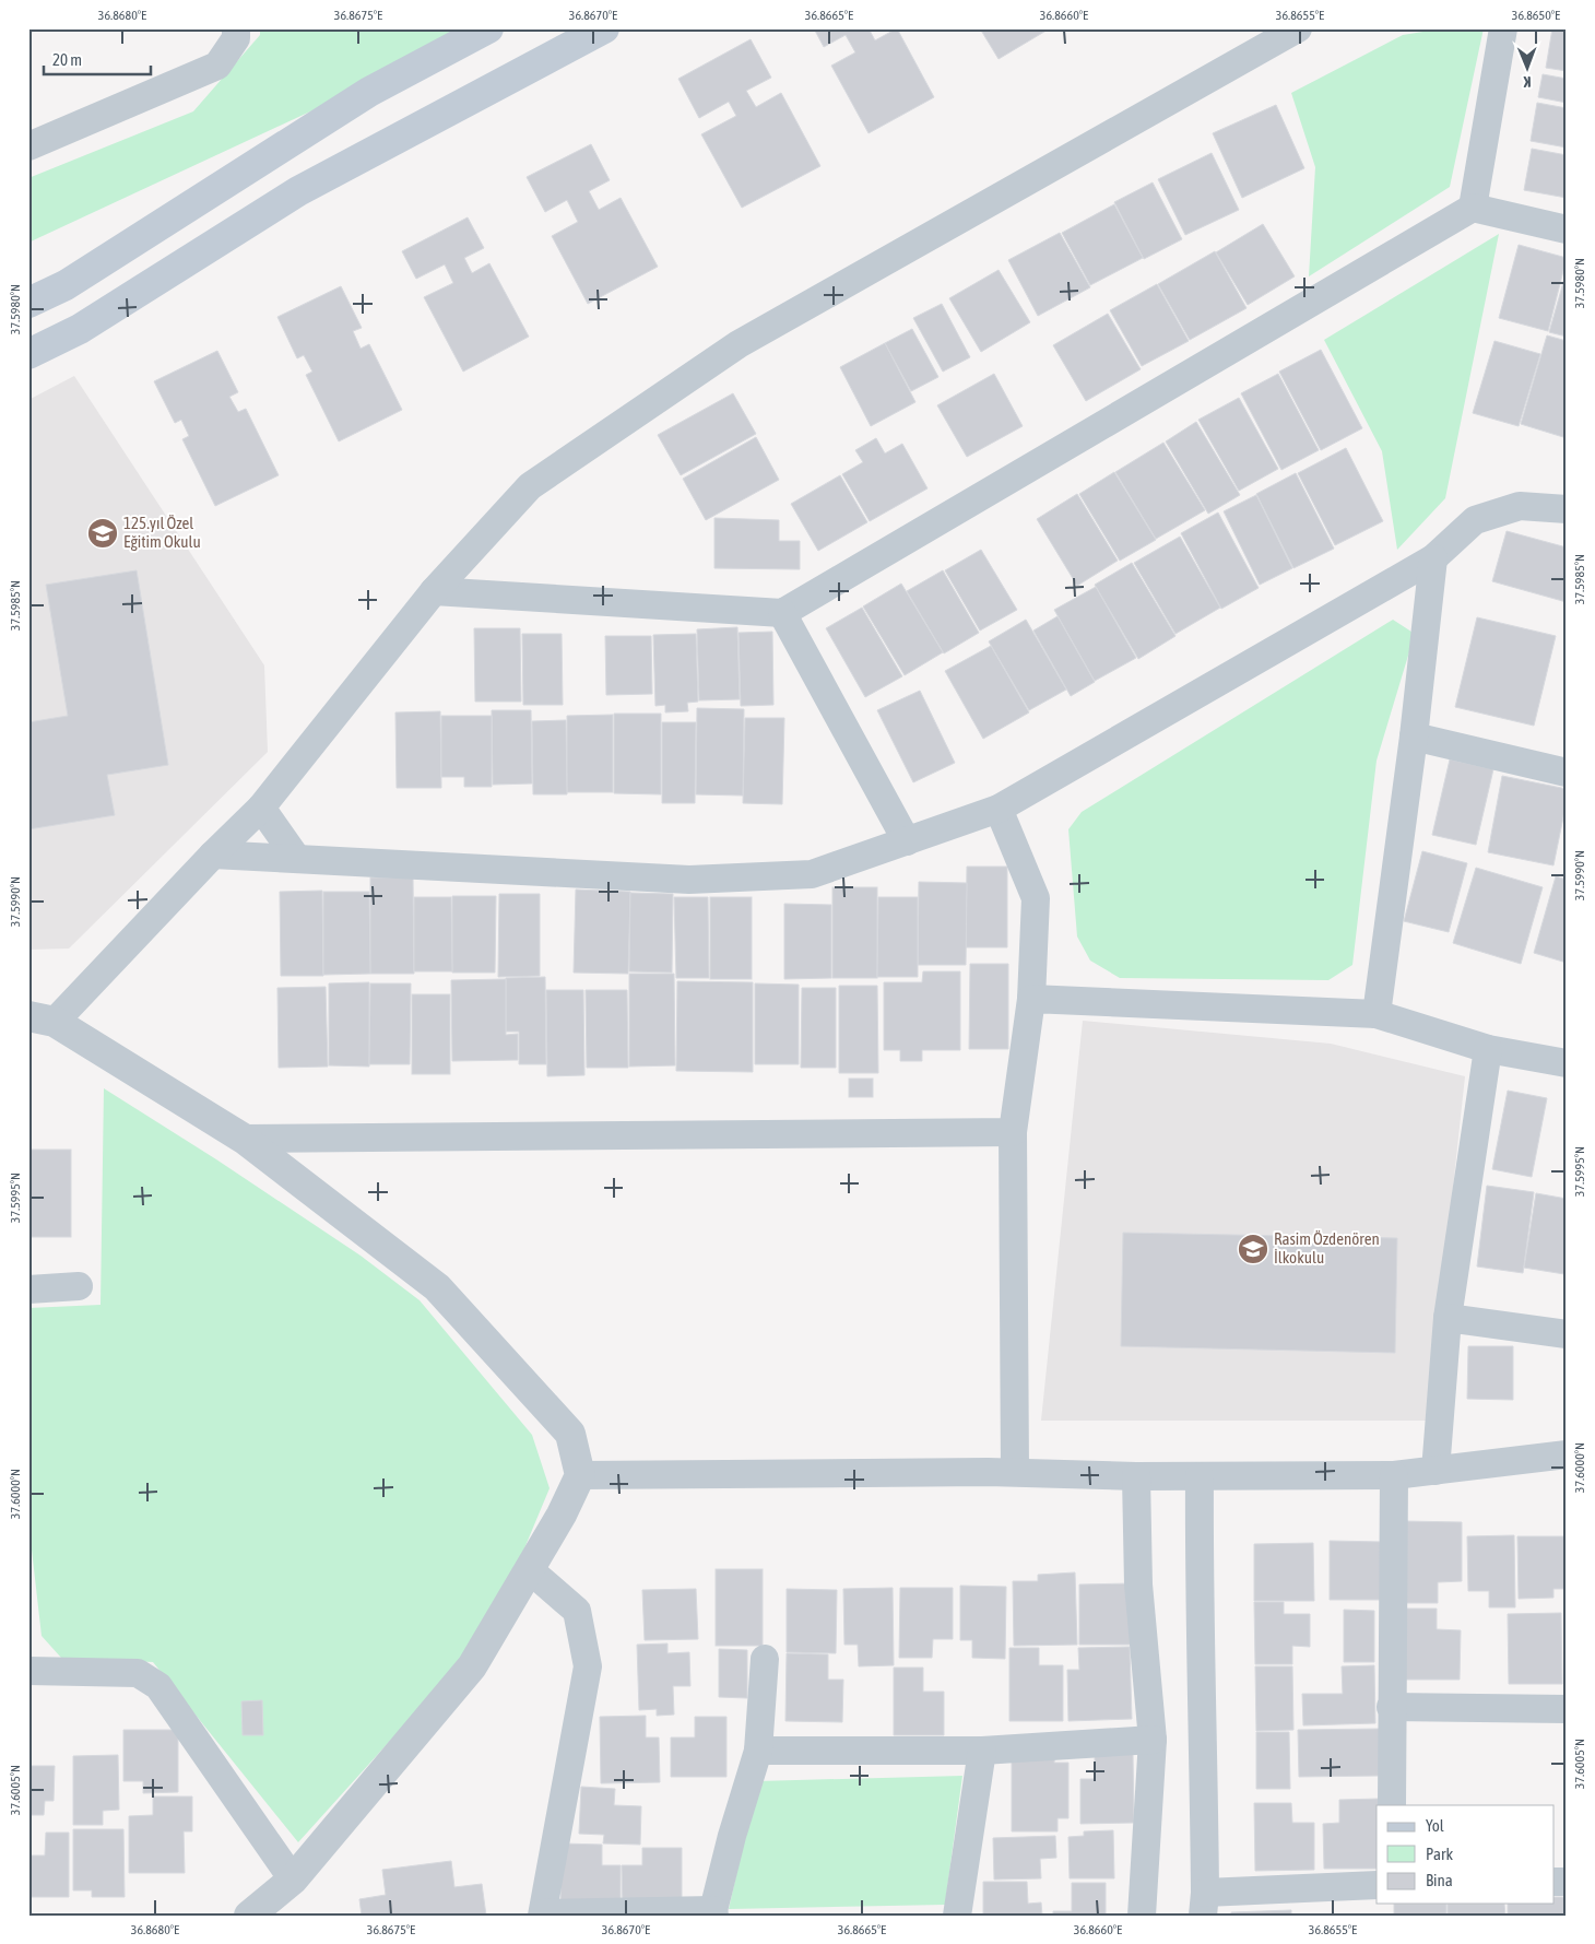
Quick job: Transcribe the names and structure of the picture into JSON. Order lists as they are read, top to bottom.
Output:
{
  "places": {
    "school or university": ["125.yıl Özel Eğitim Okulu", "Rasim Özdenören İlkokulu"]
  },
  "legend": ["Yol", "Park", "Bina"],
  "scale_bar": "20 m",
  "north": "bottom",
  "coordinates": [
    "36.8680°E",
    "36.8675°E",
    "36.8670°E",
    "36.8665°E",
    "36.8660°E",
    "36.8655°E",
    "36.8650°E",
    "37.5980°N",
    "37.5985°N",
    "37.5990°N",
    "37.5995°N",
    "37.6000°N",
    "37.6005°N"
  ]
}
